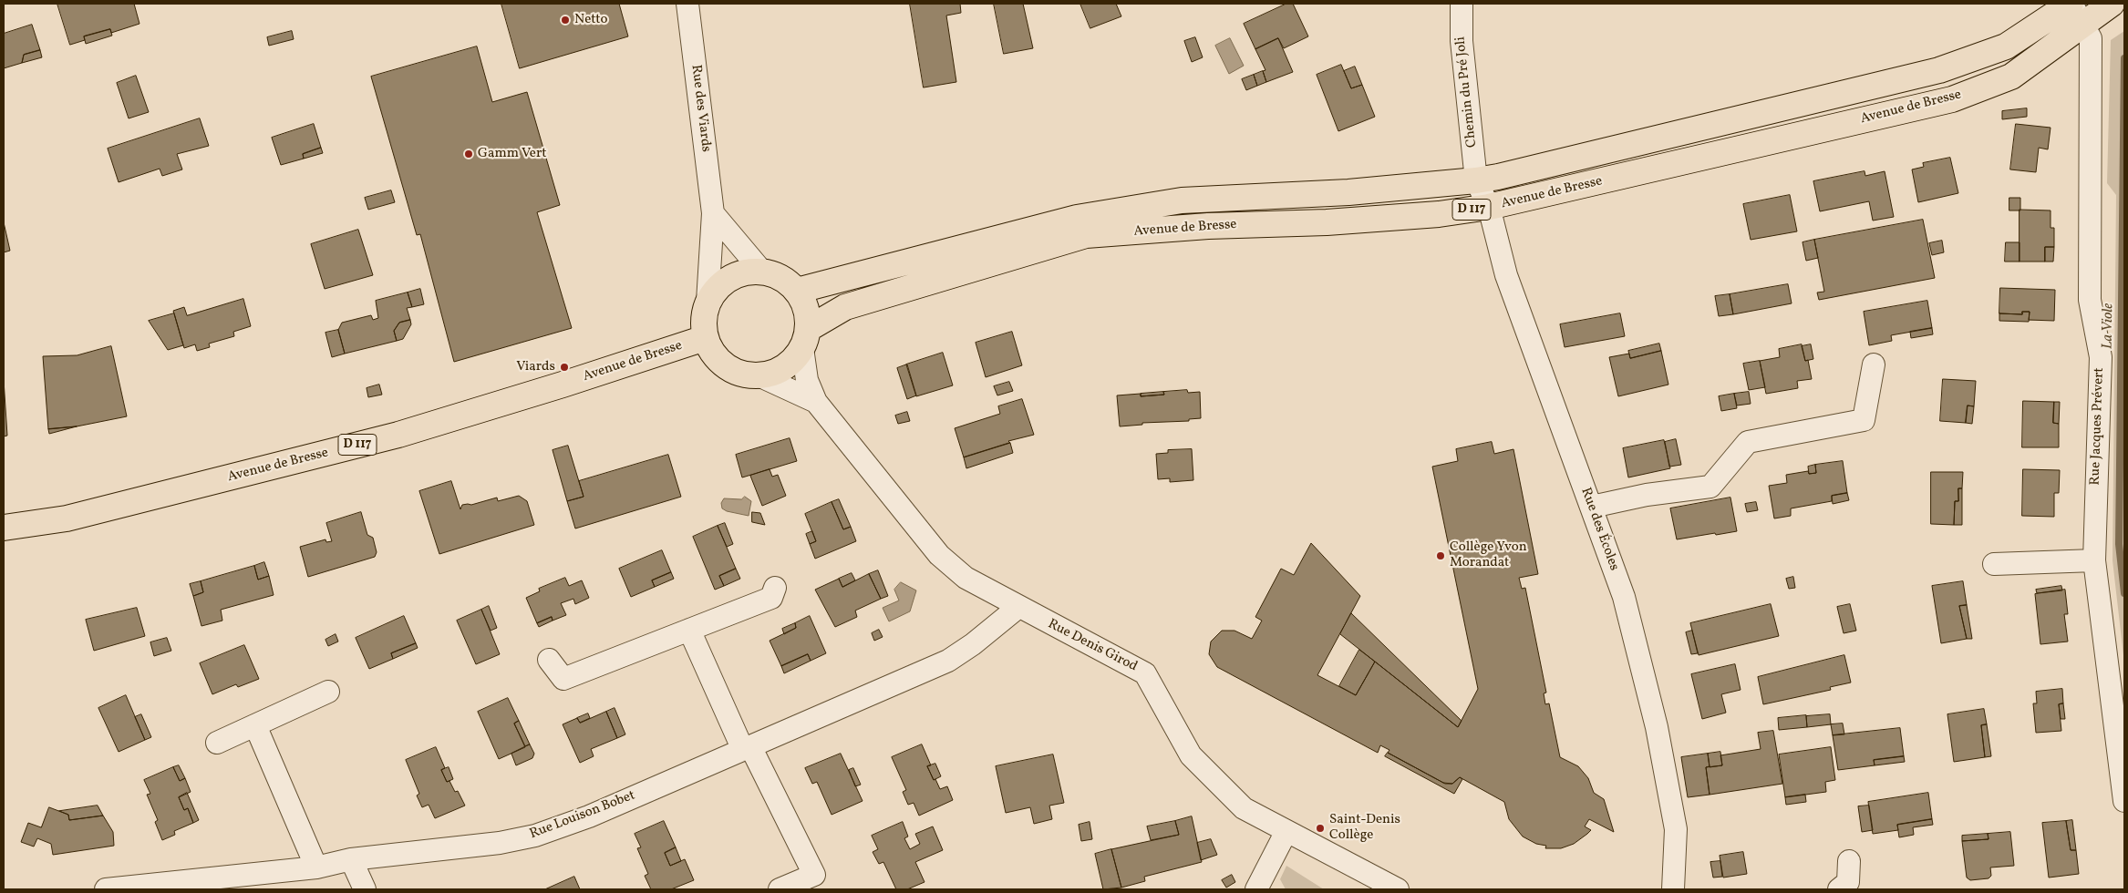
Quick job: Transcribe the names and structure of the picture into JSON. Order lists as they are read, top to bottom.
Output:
{
  "streets": {
    "main road": ["Avenue de Bresse", "D 117"],
    "street": [
      "Chemin du Pré Joli",
      "Rue des Viards",
      "Rue Jacques Prévert",
      "Rue des Écoles",
      "Rue Denis Girod",
      "Rue Louison Bobet"
    ]
  },
  "crossings": [
    ["Chemin du Pré Joli", "Avenue de Bresse"],
    ["Chemin du Pré Joli", "Rue des Écoles"],
    ["Avenue de Bresse", "Rue des Viards"],
    ["Avenue de Bresse", "Rue Jacques Prévert"],
    ["Avenue de Bresse", "Rue des Écoles"],
    ["Avenue de Bresse", "Rue Denis Girod"],
    ["Rue des Viards", "Rue Denis Girod"],
    ["Rue Denis Girod", "Rue Louison Bobet"]
  ],
  "water": ["La Viole"],
  "places": [
    "Netto",
    "Gamm Vert",
    "Viards",
    "Collège Yvon Morandat",
    "Saint-Denis Collège"
  ]
}
